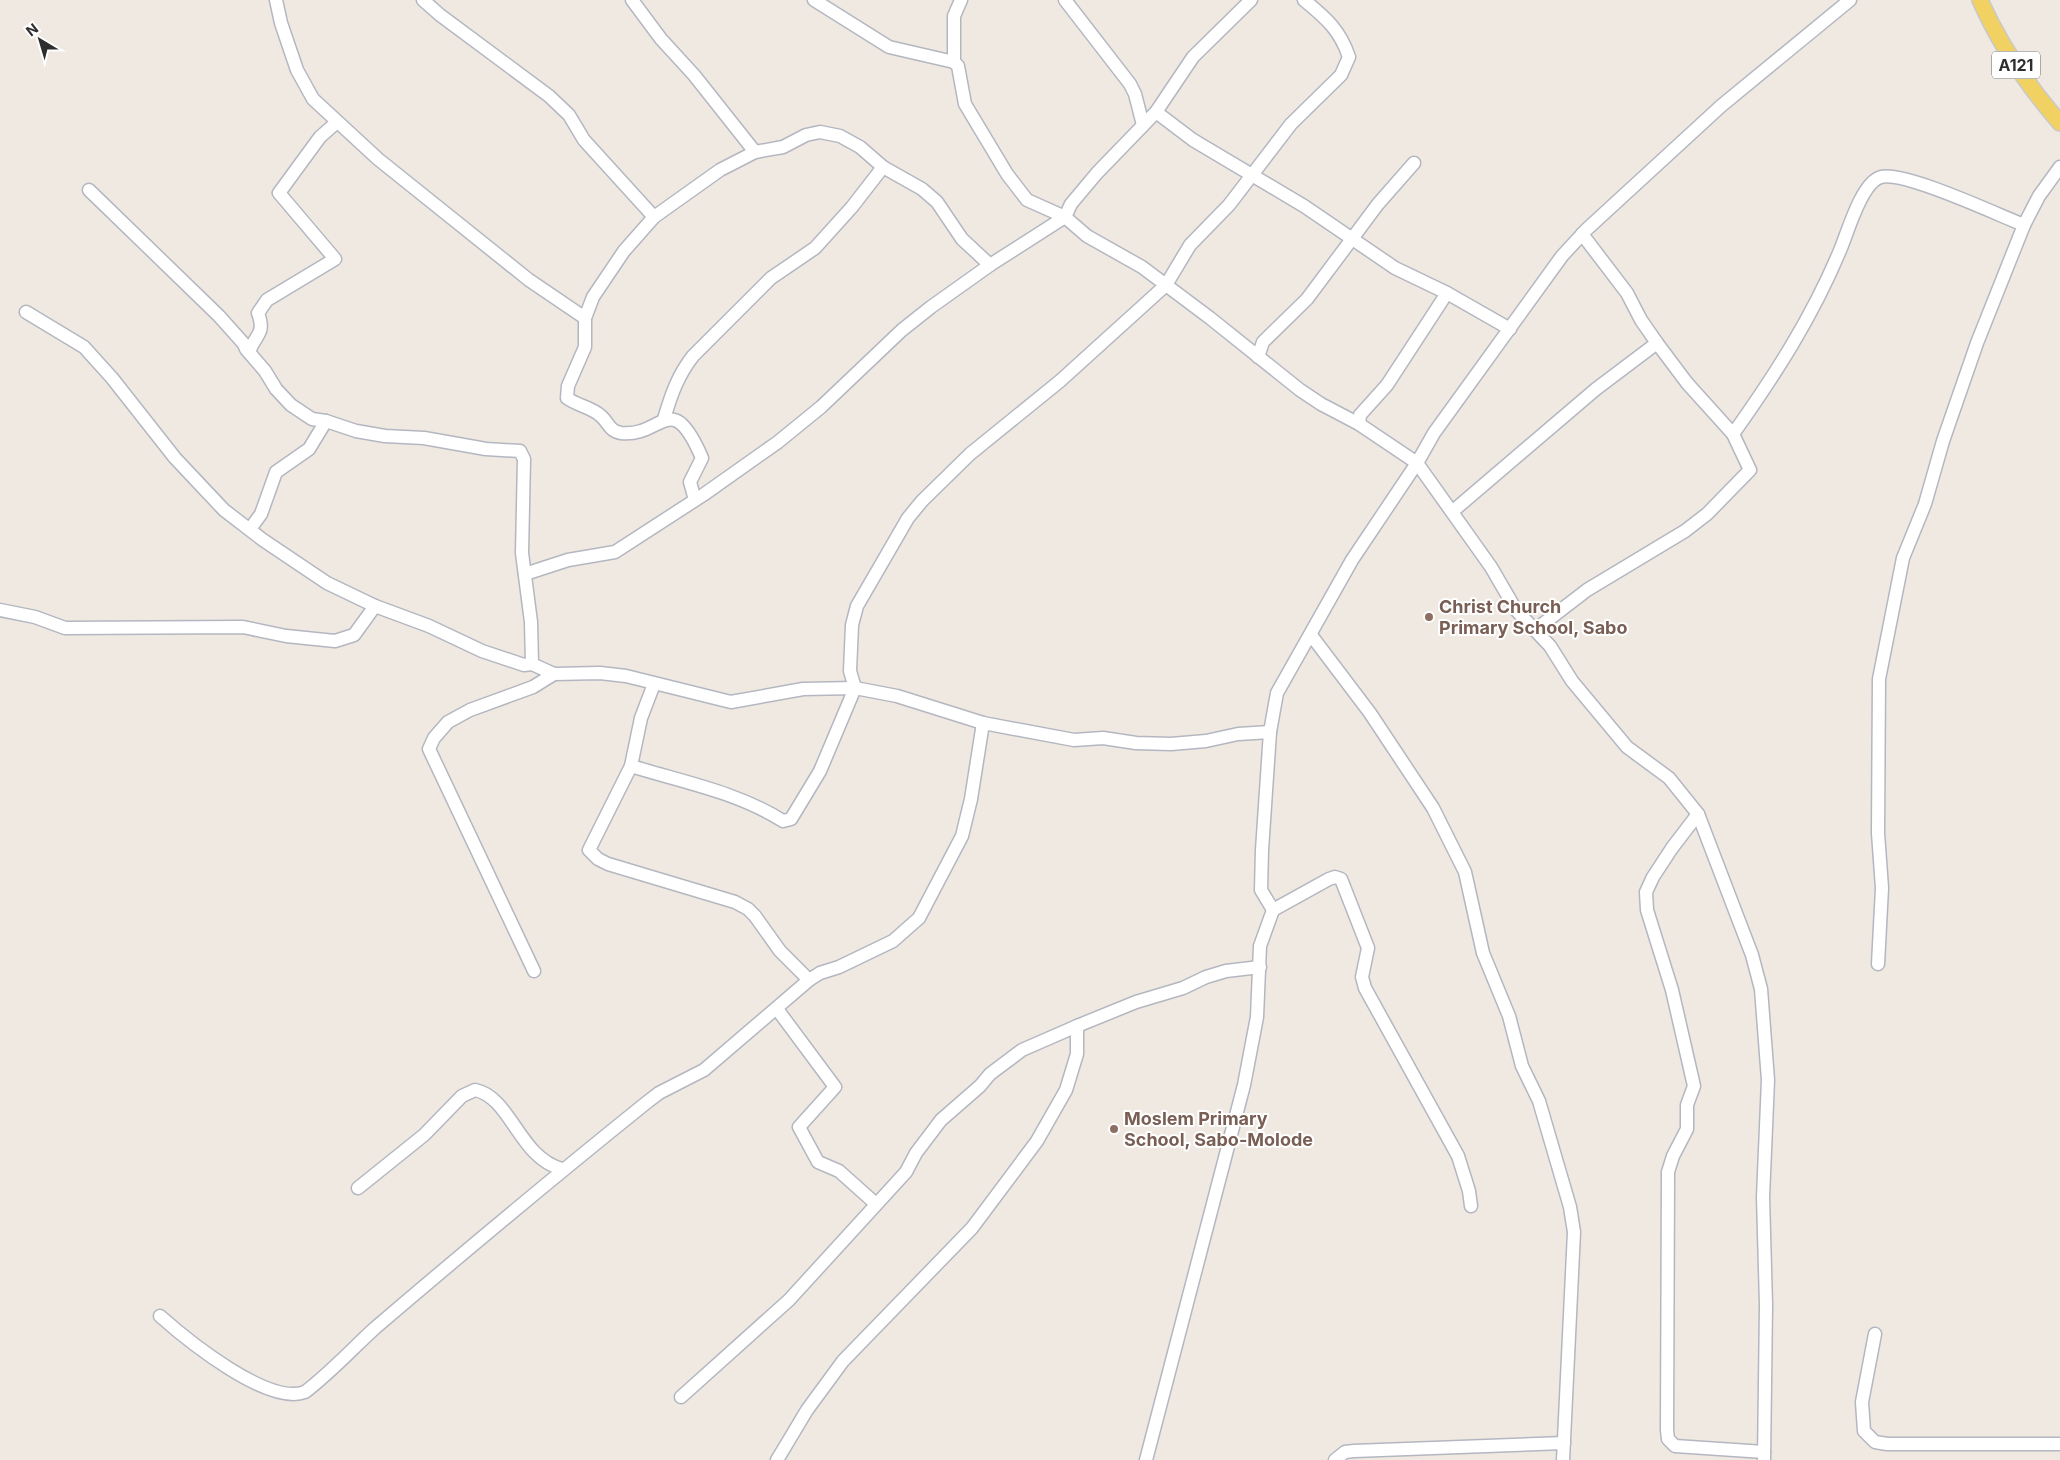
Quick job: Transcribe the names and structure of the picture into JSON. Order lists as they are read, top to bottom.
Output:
{
  "streets": {
    "main road": ["A121"]
  },
  "places": ["Christ Church Primary School, Sabo", "Moslem Primary School, Sabo-Molode"],
  "north": "top left"
}
